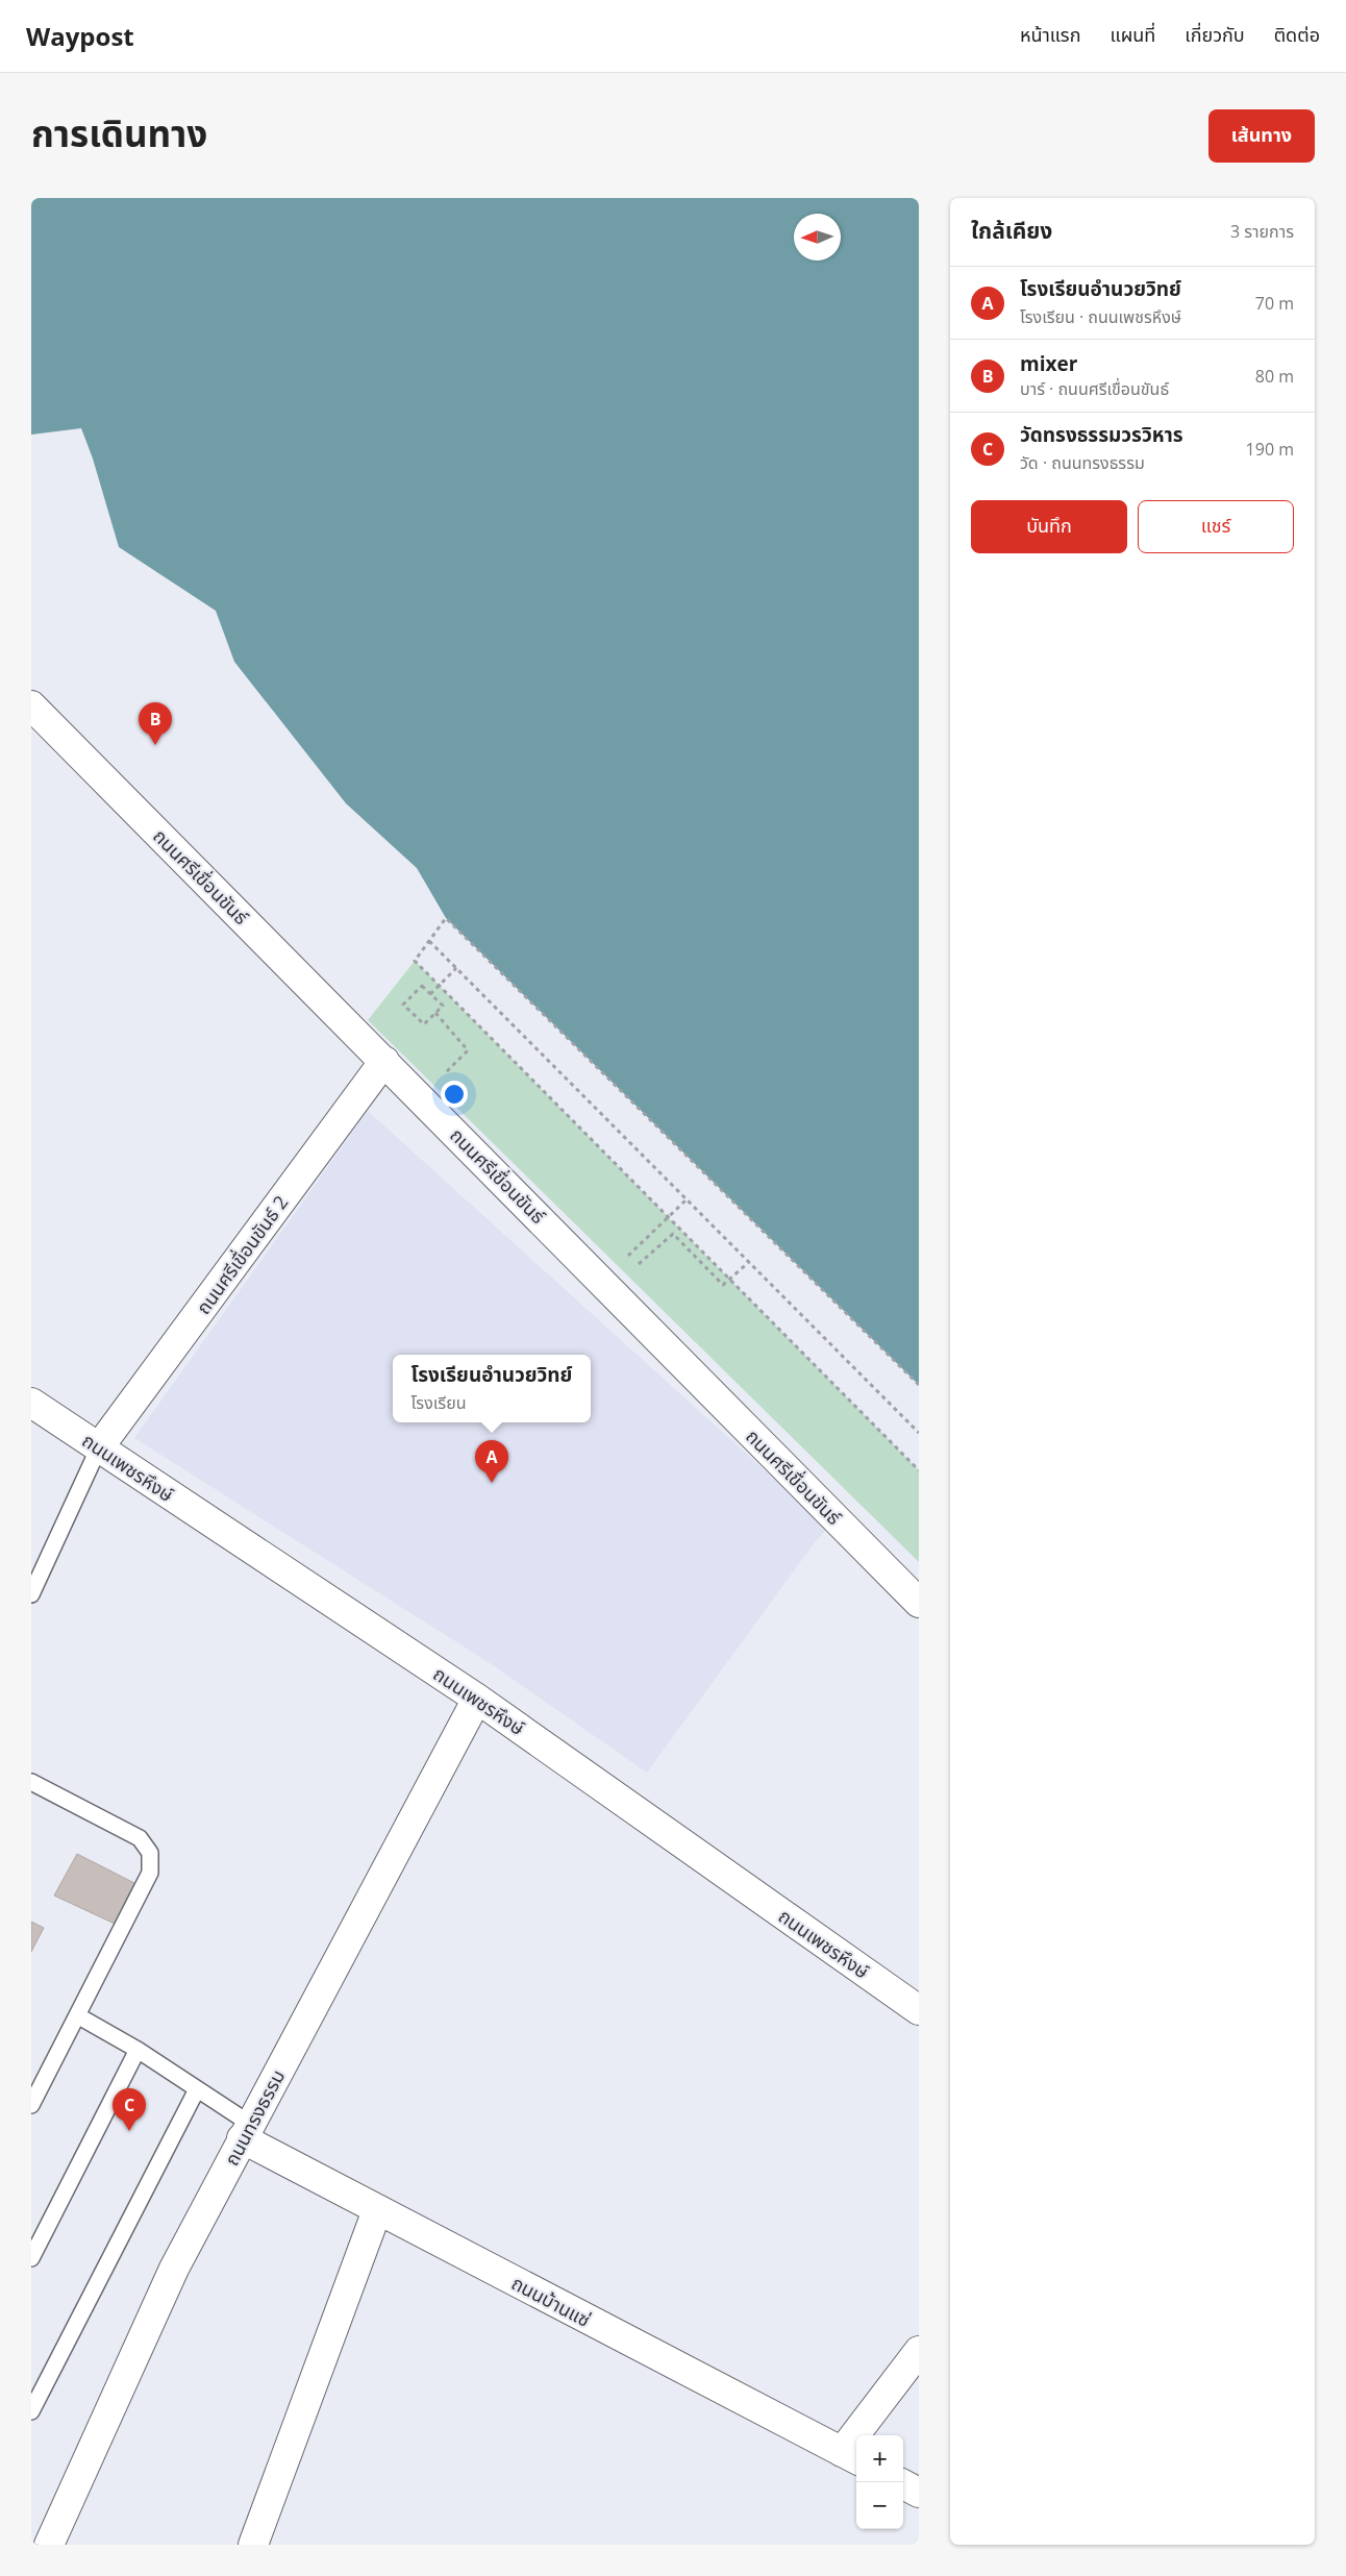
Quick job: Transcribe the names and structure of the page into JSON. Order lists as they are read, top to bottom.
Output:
{
  "streets": {
    "street": [
      "ถนนศรีเขื่อนขันธ์",
      "ถนนศรีเขื่อนขันธ์ 2",
      "ถนนเพชรหึงษ์",
      "ถนนทรงธรรม",
      "ถนนบ้านแซ่"
    ]
  },
  "crossings": [
    ["ถนนศรีเขื่อนขันธ์", "ถนนศรีเขื่อนขันธ์ 2"],
    ["ถนนศรีเขื่อนขันธ์ 2", "ถนนเพชรหึงษ์"],
    ["ถนนเพชรหึงษ์", "ถนนทรงธรรม"],
    ["ถนนทรงธรรม", "ถนนบ้านแซ่"]
  ],
  "north": "left",
  "page": {
    "header": "Waypost",
    "nav": [
      "หน้าแรก",
      "แผนที่",
      "เกี่ยวกับ",
      "ติดต่อ"
    ],
    "title": "การเดินทาง",
    "buttons": [
      "เส้นทาง",
      ["บันทึก", "แชร์"]
    ],
    "heading": ["ใกล้เคียง", "3 รายการ"],
    "list": [
      {
        "mark": "A",
        "name": "โรงเรียนอำนวยวิทย์",
        "note": "โรงเรียน · ถนนเพชรหึงษ์",
        "value": "70 m"
      },
      {
        "mark": "B",
        "name": "mixer",
        "note": "บาร์ · ถนนศรีเขื่อนขันธ์",
        "value": "80 m"
      },
      {
        "mark": "C",
        "name": "วัดทรงธรรมวรวิหาร",
        "note": "วัด · ถนนทรงธรรม",
        "value": "190 m"
      }
    ],
    "pins": ["B", "A", "C"],
    "popup": ["โรงเรียนอำนวยวิทย์", "โรงเรียน"],
    "map_buttons": ["+", "−"]
  }
}
